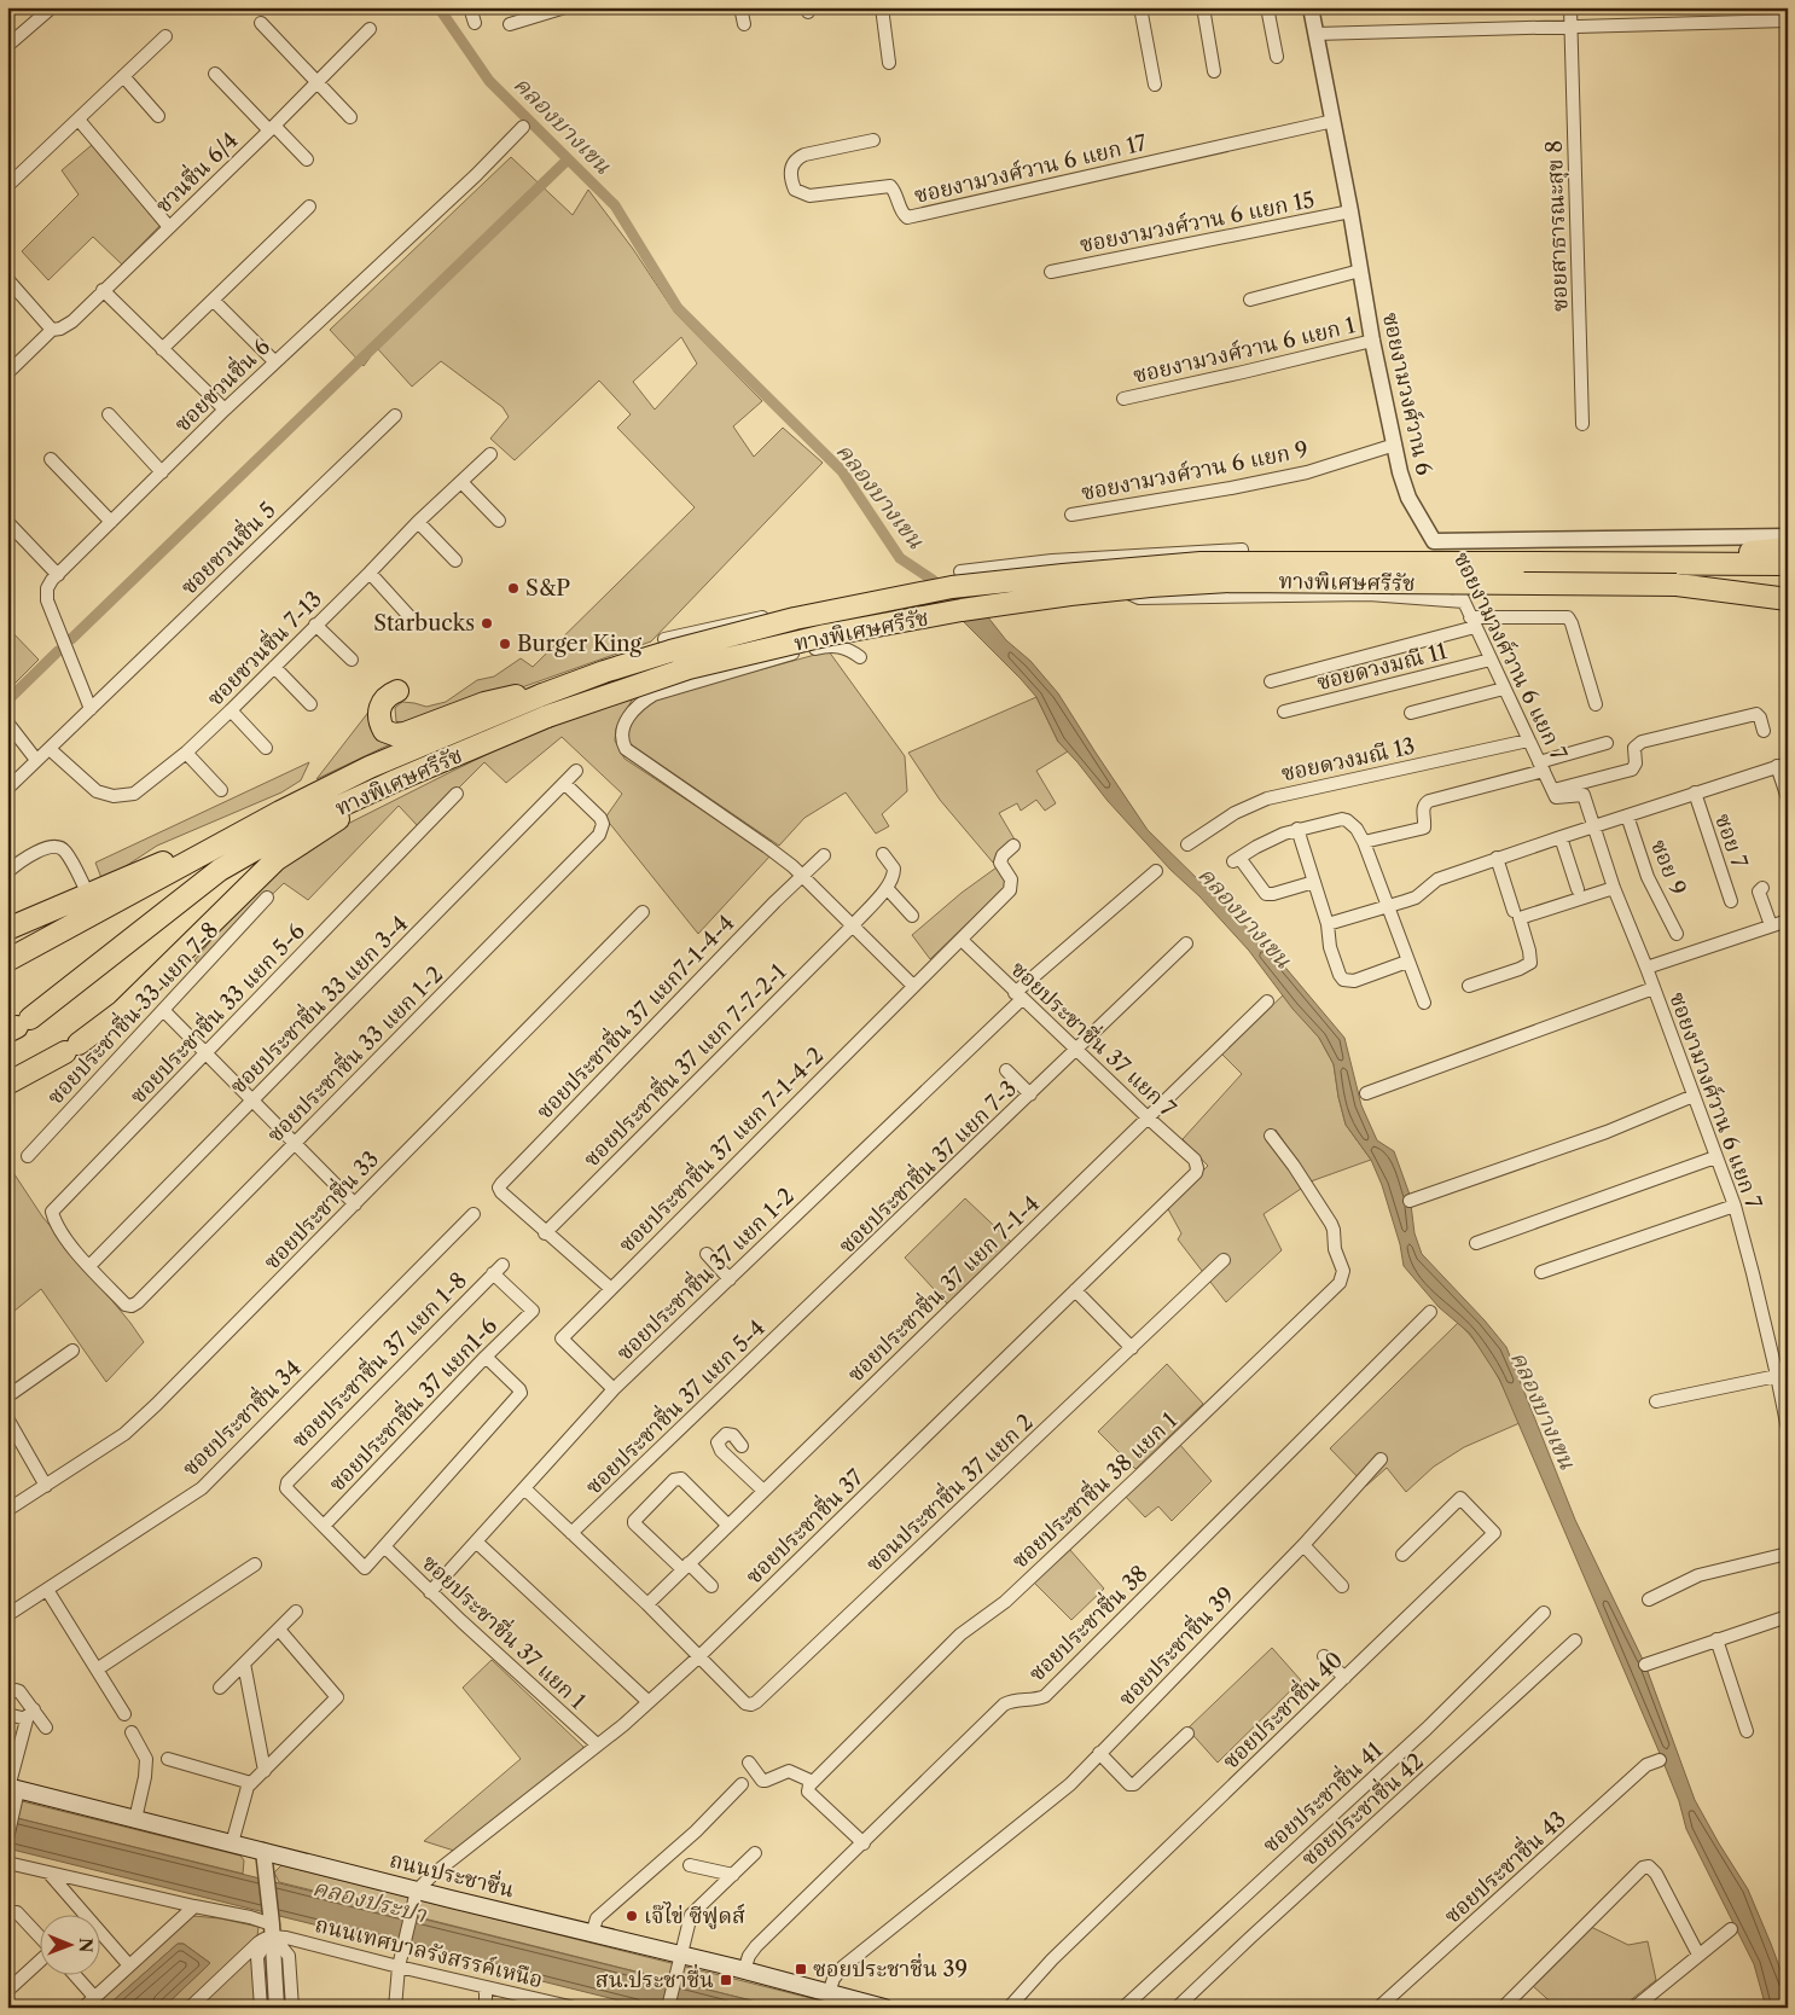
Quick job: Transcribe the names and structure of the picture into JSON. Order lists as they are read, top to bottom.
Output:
{
  "streets": {
    "highway": ["ทางพิเศษศรีรัช"],
    "main road": ["ถนนประชาชื่น"],
    "street": [
      "ซอยงามวงศ์วาน 6 แยก 17",
      "ชวนชื่น 6/4",
      "ซอยงามวงศ์วาน 6 แยก 15",
      "ซอยสาธารณะสุข 8",
      "ซอยงามวงศ์วาน 6 แยก 1",
      "ซอยชวนชื่น 6",
      "ซอยงามวงศ์วาน 6",
      "ซอยงามวงศ์วาน 6 แยก 9",
      "ซอยชวนชื่น 5",
      "ซอยชวนชื่น 7-13",
      "ซอยงามวงศ์วาน 6 แยก 7",
      "ซอยดวงมณี 11",
      "ซอยดวงมณี 13",
      "ซอย 7",
      "ซอย 9",
      "ซอยประชาชื่น 33 แยก 3-4",
      "ซอยประชาชื่น 33 แยก 7-8",
      "ซอยประชาชื่น 33 แยก 5-6",
      "ซอยประชาชื่น 37 แยก7-1-4-4",
      "ซอยประชาชื่น 37 แยก 7",
      "ซอยประชาชื่น 33 แยก 1-2",
      "ซอยประชาชื่น 37 แยก 7-7-2-1",
      "ซอยประชาชื่น 37 แยก 7-1-4-2",
      "ซอยประชาชื่น 37 แยก 7-3",
      "ซอยประชาชื่น 33",
      "ซอยประชาชื่น 37 แยก 1-2",
      "ซอยประชาชื่น 37 แยก 7-1-4",
      "ซอยประชาชื่น 37 แยก 1-8",
      "ซอยประชาชื่น 37 แยก1-6",
      "ซอยประชาชื่น 37 แยก 5-4",
      "ซอยประชาชื่น 34",
      "ซอยประชาชื่น 38 แยก 1",
      "ซอนประชาชื่น 37 แยก 2",
      "ซอยประชาชื่น 37",
      "ซอยประชาชื่น 38",
      "ซอยประชาชื่น 37 แยก 1",
      "ซอยประชาชื่น 39",
      "ซอยประชาชื่น 40",
      "ซอยประชาชื่น 41",
      "ซอยประชาชื่น 42",
      "ซอยประชาชื่น 43",
      "ถนนเทศบาลรังสรรค์เหนือ"
    ]
  },
  "crossings": [
    ["ซอยงามวงศ์วาน 6 แยก 17", "ซอยงามวงศ์วาน 6"],
    ["ซอยงามวงศ์วาน 6 แยก 15", "ซอยงามวงศ์วาน 6"],
    ["ซอยงามวงศ์วาน 6 แยก 1", "ซอยงามวงศ์วาน 6"],
    ["ซอยชวนชื่น 6", "ซอยชวนชื่น 5"],
    ["ซอยงามวงศ์วาน 6", "ซอยงามวงศ์วาน 6 แยก 9"],
    ["ซอยงามวงศ์วาน 6", "ซอยงามวงศ์วาน 6 แยก 7"],
    ["ซอยชวนชื่น 5", "ซอยชวนชื่น 7-13"],
    ["ซอยงามวงศ์วาน 6 แยก 7", "ซอยดวงมณี 11"],
    ["ซอยงามวงศ์วาน 6 แยก 7", "ซอยดวงมณี 13"],
    ["ซอยประชาชื่น 33 แยก 3-4", "ซอยประชาชื่น 33 แยก 5-6"],
    ["ซอยประชาชื่น 33 แยก 3-4", "ซอยประชาชื่น 33 แยก 1-2"],
    ["ซอยประชาชื่น 33 แยก 5-6", "ซอยประชาชื่น 33 แยก 1-2"],
    ["ซอยประชาชื่น 37 แยก7-1-4-4", "ซอยประชาชื่น 37 แยก 7-7-2-1"],
    ["ซอยประชาชื่น 37 แยก 7", "ซอยประชาชื่น 37 แยก 7-1-4-2"],
    ["ซอยประชาชื่น 37 แยก 7", "ซอยประชาชื่น 37 แยก 7-3"],
    ["ซอยประชาชื่น 37 แยก 7", "ซอยประชาชื่น 37 แยก 1-2"],
    ["ซอยประชาชื่น 37 แยก 7", "ซอยประชาชื่น 37 แยก 7-1-4"],
    ["ซอยประชาชื่น 37 แยก 7", "ซอยประชาชื่น 37"],
    ["ซอยประชาชื่น 37 แยก 7-1-4-2", "ซอยประชาชื่น 37 แยก 1-2"],
    ["ซอยประชาชื่น 37 แยก 7-3", "ซอยประชาชื่น 37 แยก 5-4"],
    ["ซอยประชาชื่น 37 แยก 1-2", "ซอยประชาชื่น 37 แยก 1"],
    ["ซอยประชาชื่น 37 แยก 1-8", "ซอยประชาชื่น 37 แยก1-6"],
    ["ซอนประชาชื่น 37 แยก 2", "ซอยประชาชื่น 37"],
    ["ซอยประชาชื่น 37", "ซอยประชาชื่น 37 แยก 1"],
    ["ซอยประชาชื่น 37", "ถนนประชาชื่น"],
    ["ซอยประชาชื่น 38", "ถนนประชาชื่น"],
    ["ซอยประชาชื่น 39", "ถนนประชาชื่น"]
  ],
  "water": ["คลองบางเขน", "คลองประปา"],
  "places": {
    "other": [
      "S&P",
      "Starbucks",
      "Burger King",
      "เจ๊ไข่ ซีฟูดส์"
    ],
    "transit": ["ซอยประชาชื่น 39", "สน.ประชาชื่น"]
  },
  "north": "right"
}
